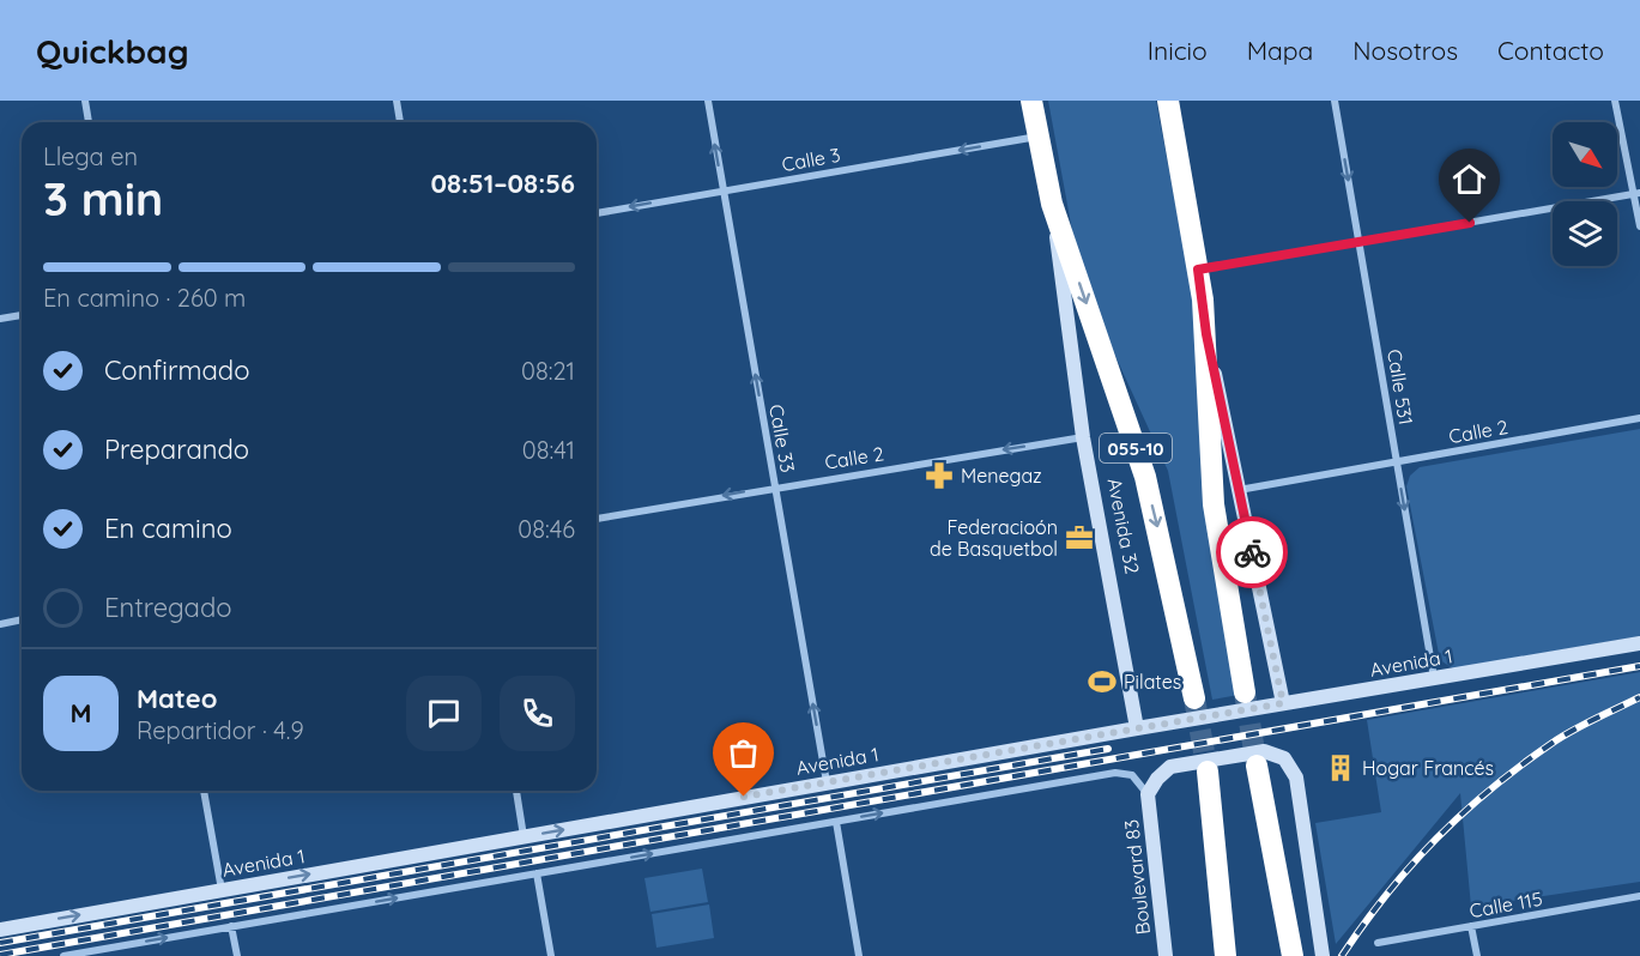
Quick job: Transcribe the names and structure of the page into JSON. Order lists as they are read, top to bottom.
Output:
{
  "streets": {
    "highway": ["055-10", "Avenida 32"],
    "street": [
      "Calle 3",
      "Calle 531",
      "Calle 2",
      "Calle 33",
      "Avenida 1",
      "Boulevard 83",
      "Calle 115"
    ]
  },
  "crossings": [
    ["Calle 3", "Calle 33"],
    ["Calle 3", "Avenida 32"],
    ["Calle 531", "Calle 2"],
    ["Calle 531", "Avenida 1"],
    ["Calle 2", "Calle 33"],
    ["Calle 2", "Avenida 32"],
    ["Calle 33", "Avenida 1"],
    ["Avenida 32", "Avenida 1"]
  ],
  "one_way": [
    "Calle 3",
    "Calle 531",
    "Calle 2",
    "Calle 33"
  ],
  "places": {
    "pharmacy": ["Menegaz"],
    "office": ["Federacioón de Basquetbol"],
    "sports": ["Pilates"],
    "building": ["Hogar Francés"]
  },
  "north": "bottom right",
  "page": {
    "header": "Quickbag",
    "nav": [
      "Inicio",
      "Mapa",
      "Nosotros",
      "Contacto"
    ],
    "heading": ["3 min", "Llega en", "08:51–08:56"],
    "panel": ["Mateo", "Repartidor · 4.9"],
    "bar": "En camino · 260 m",
    "list": [
      ["Confirmado", "08:21"],
      ["Preparando", "08:41"],
      ["En camino", "08:46"],
      "Entregado"
    ],
    "round": "M"
  }
}
